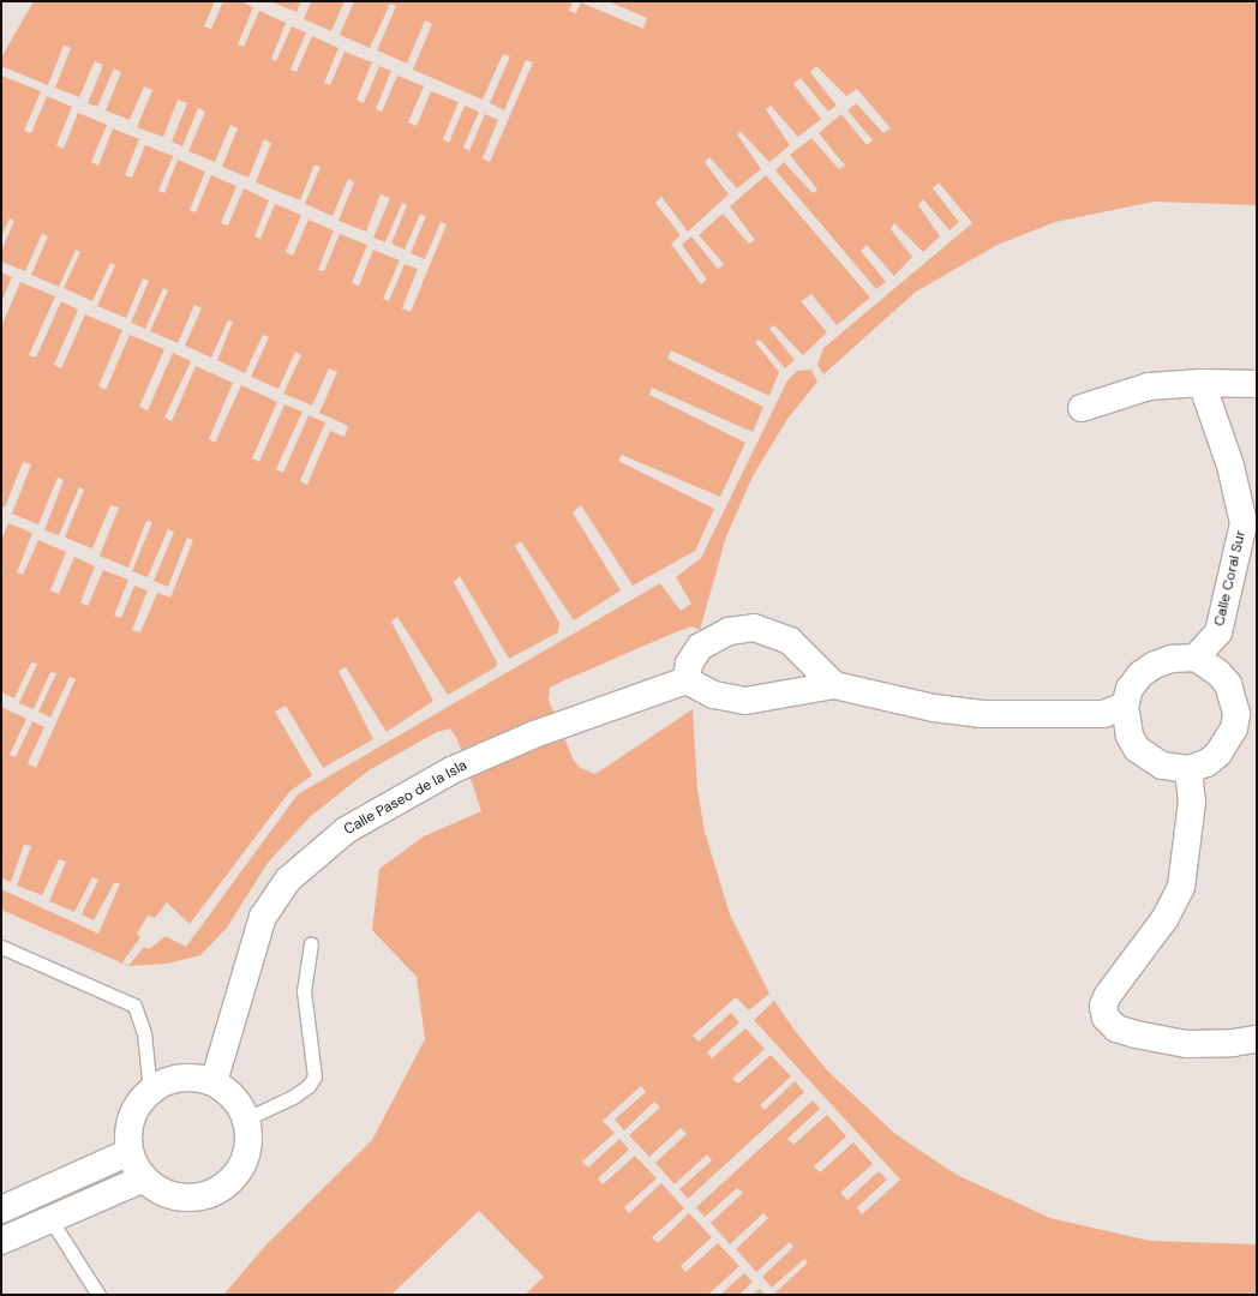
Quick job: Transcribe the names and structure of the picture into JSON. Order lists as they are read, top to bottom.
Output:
{
  "streets": {
    "street": ["Calle Coral Sur", "Calle Paseo de la Isla"]
  }
}
